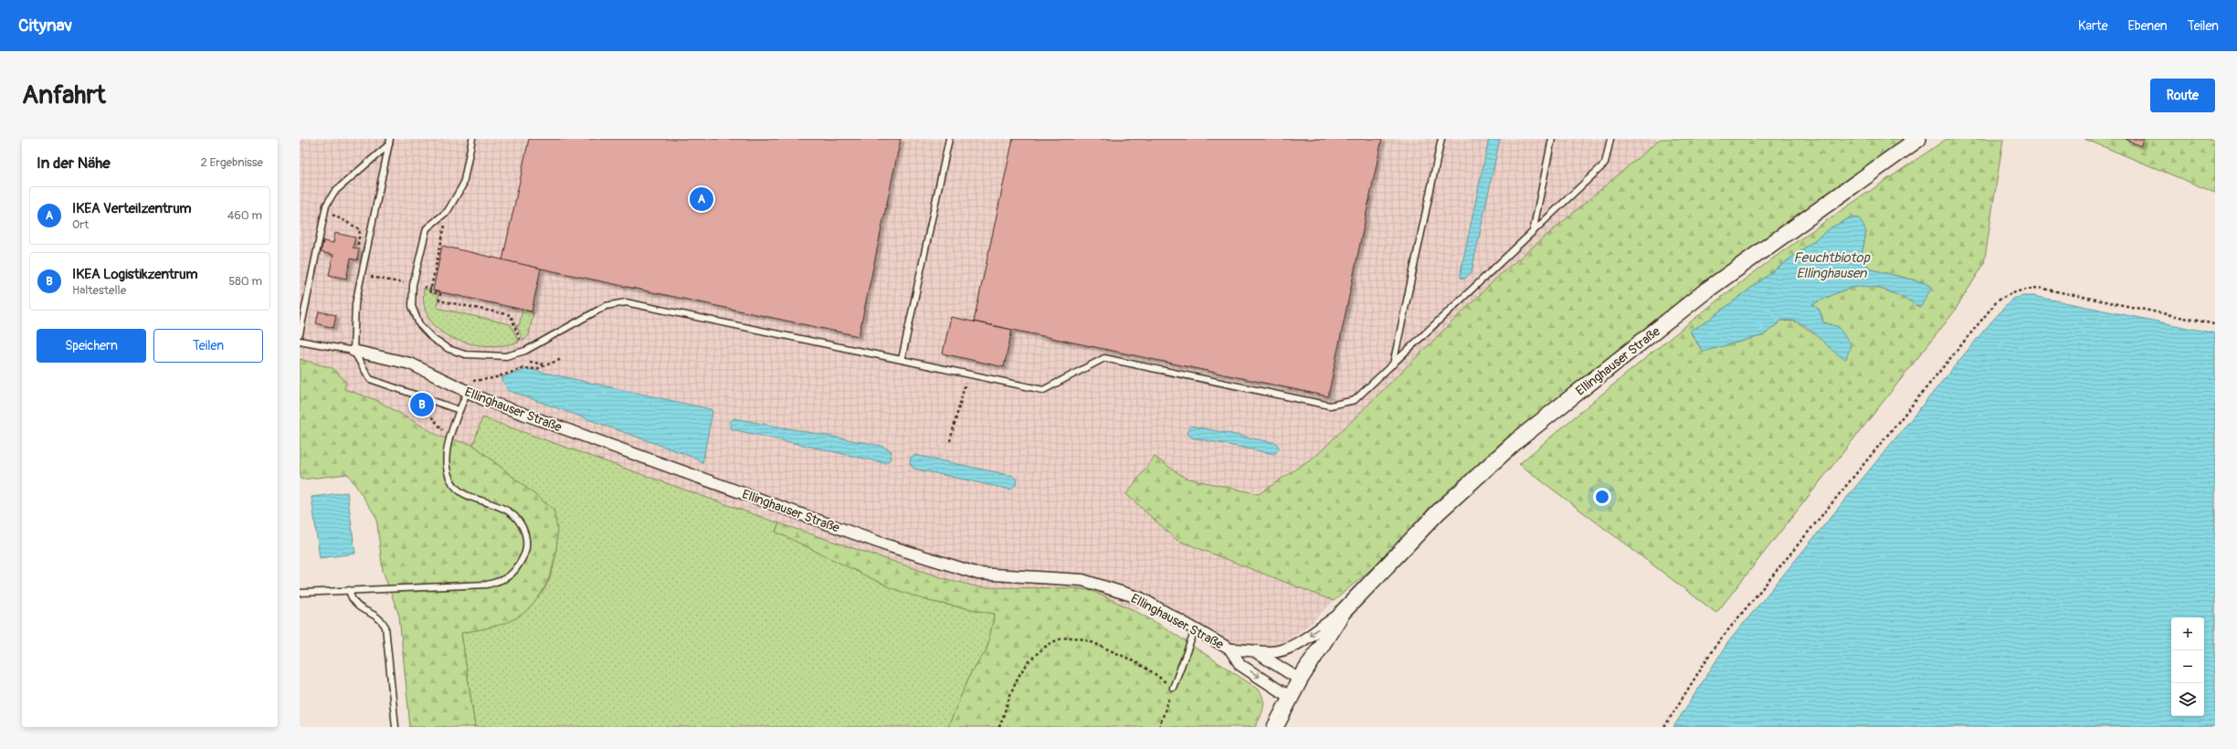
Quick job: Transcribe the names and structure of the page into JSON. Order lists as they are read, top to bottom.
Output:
{
  "streets": {
    "main road": ["Ellinghauser Straße"]
  },
  "water": ["Feuchtbiotop Ellinghausen"],
  "page": {
    "header": "Citynav",
    "nav": ["Karte", "Ebenen", "Teilen"],
    "buttons": [
      "Route",
      ["Speichern", "Teilen"]
    ],
    "title": "Anfahrt",
    "heading": ["In der Nähe", "2 Ergebnisse"],
    "pins": ["A", "B"],
    "list": [
      {
        "mark": "A",
        "name": "IKEA Verteilzentrum",
        "note": "Ort",
        "value": "460 m"
      },
      {
        "mark": "B",
        "name": "IKEA Logistikzentrum",
        "note": "Haltestelle",
        "value": "580 m"
      }
    ],
    "map_buttons": ["+", "−"]
  }
}
